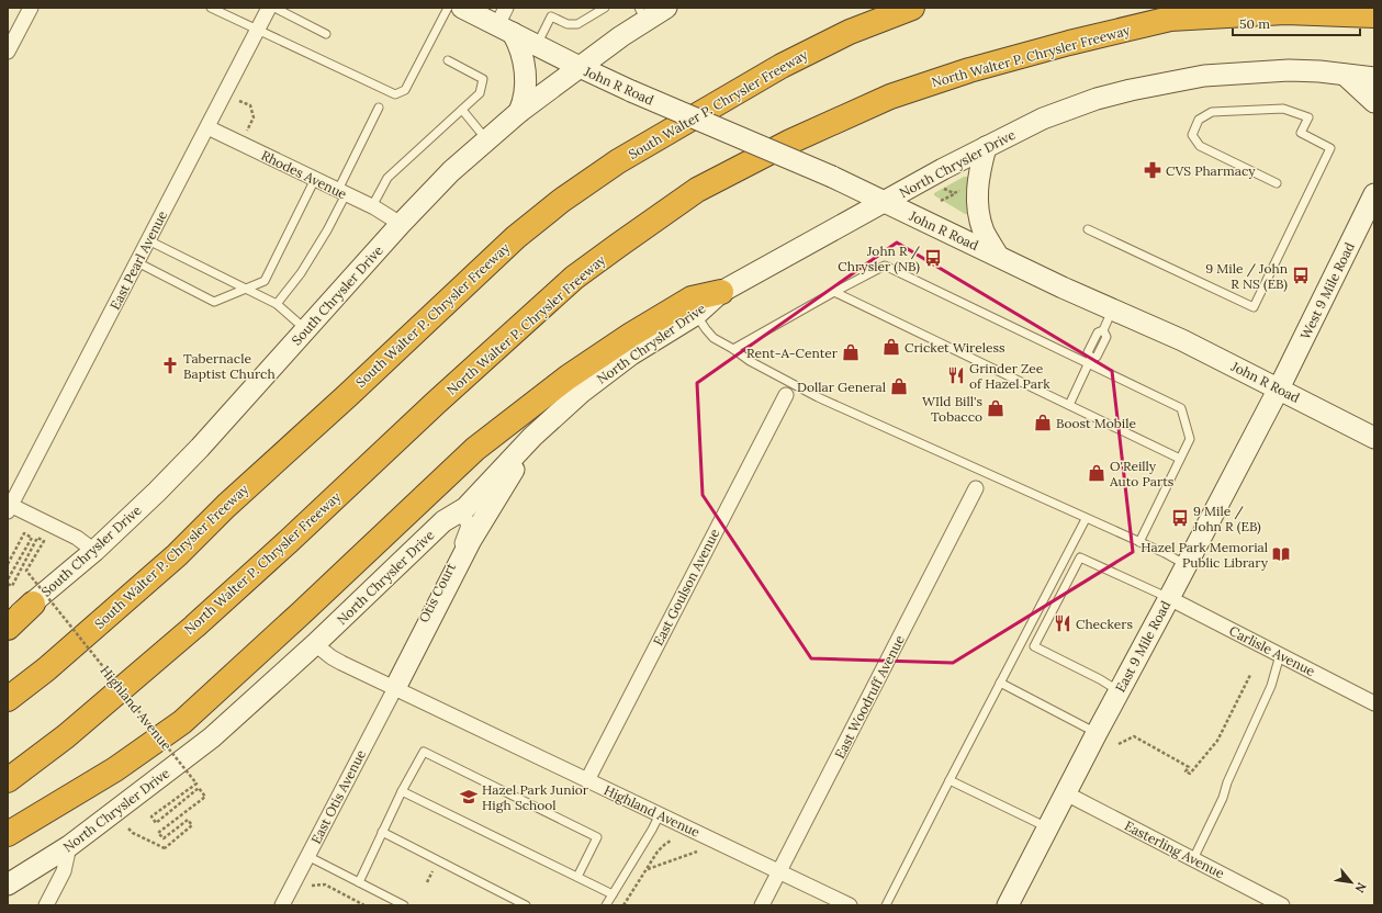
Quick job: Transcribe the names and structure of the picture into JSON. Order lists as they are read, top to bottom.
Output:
{
  "streets": {
    "highway": ["North Walter P. Chrysler Freeway", "South Walter P. Chrysler Freeway"],
    "main road": [
      "John R Road",
      "North Chrysler Drive",
      "West 9 Mile Road",
      "South Chrysler Drive",
      "East 9 Mile Road"
    ],
    "street": [
      "Rhodes Avenue",
      "East Pearl Avenue",
      "East Goulson Avenue",
      "Otis Court",
      "Carlisle Avenue",
      "East Woodruff Avenue",
      "Highland Avenue",
      "East Otis Avenue",
      "Easterling Avenue"
    ]
  },
  "crossings": [
    ["John R Road", "North Chrysler Drive"],
    ["John R Road", "West 9 Mile Road"],
    ["John R Road", "South Chrysler Drive"],
    ["John R Road", "East 9 Mile Road"],
    ["North Chrysler Drive", "Otis Court"],
    ["North Chrysler Drive", "Highland Avenue"],
    ["Rhodes Avenue", "East Pearl Avenue"],
    ["Rhodes Avenue", "South Chrysler Drive"],
    ["West 9 Mile Road", "East 9 Mile Road"],
    ["East Goulson Avenue", "Highland Avenue"],
    ["Otis Court", "Highland Avenue"],
    ["Otis Court", "East Otis Avenue"],
    ["East 9 Mile Road", "Carlisle Avenue"],
    ["East 9 Mile Road", "Easterling Avenue"],
    ["East Woodruff Avenue", "Highland Avenue"],
    ["Highland Avenue", "East Otis Avenue"]
  ],
  "places": {
    "pharmacy": ["CVS Pharmacy"],
    "bus stop": ["John R / Chrysler (NB)", "9 Mile / John R NS (EB)", "9 Mile / John R (EB)"],
    "shop": [
      "Cricket Wireless",
      "Rent-A-Center",
      "Dollar General",
      "WIld Bill's Tobacco",
      "Boost Mobile",
      "O'Reilly Auto Parts"
    ],
    "church": ["Tabernacle Baptist Church"],
    "restaurant": ["Grinder Zee of Hazel Park", "Checkers"],
    "library": ["Hazel Park Memorial Public Library"],
    "school or university": ["Hazel Park Junior High School"]
  },
  "scale_bar": "50 m",
  "north": "bottom right"
}
